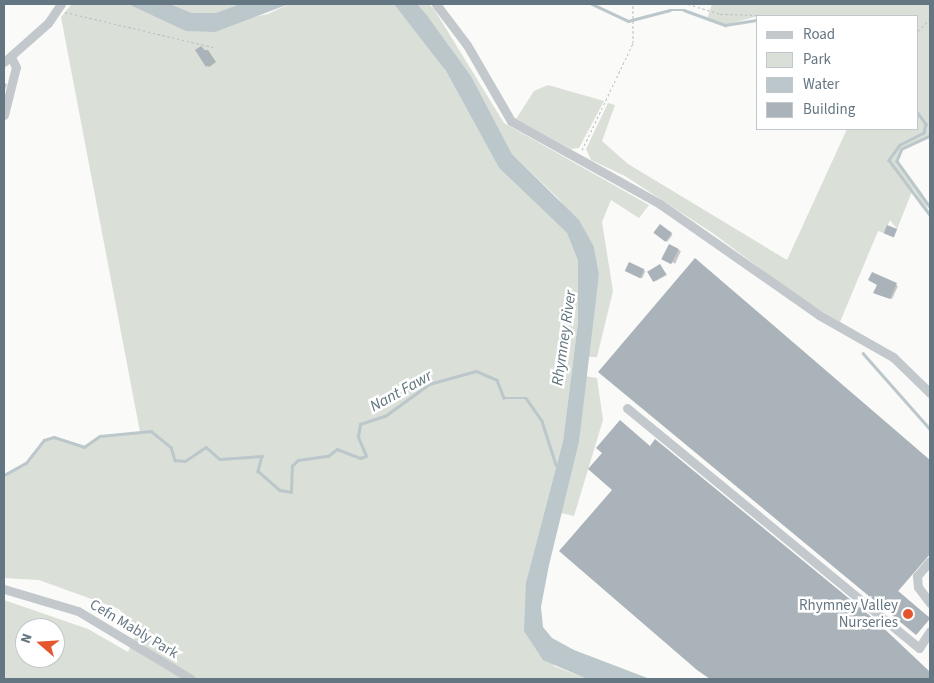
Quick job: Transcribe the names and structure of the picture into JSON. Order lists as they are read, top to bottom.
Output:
{
  "streets": {
    "street": ["Cefn Mably Park"]
  },
  "water": ["Rhymney River", "Nant Fawr"],
  "places": ["Rhymney Valley Nurseries"],
  "legend": [
    "Road",
    "Park",
    "Water",
    "Building"
  ],
  "north": "left"
}
